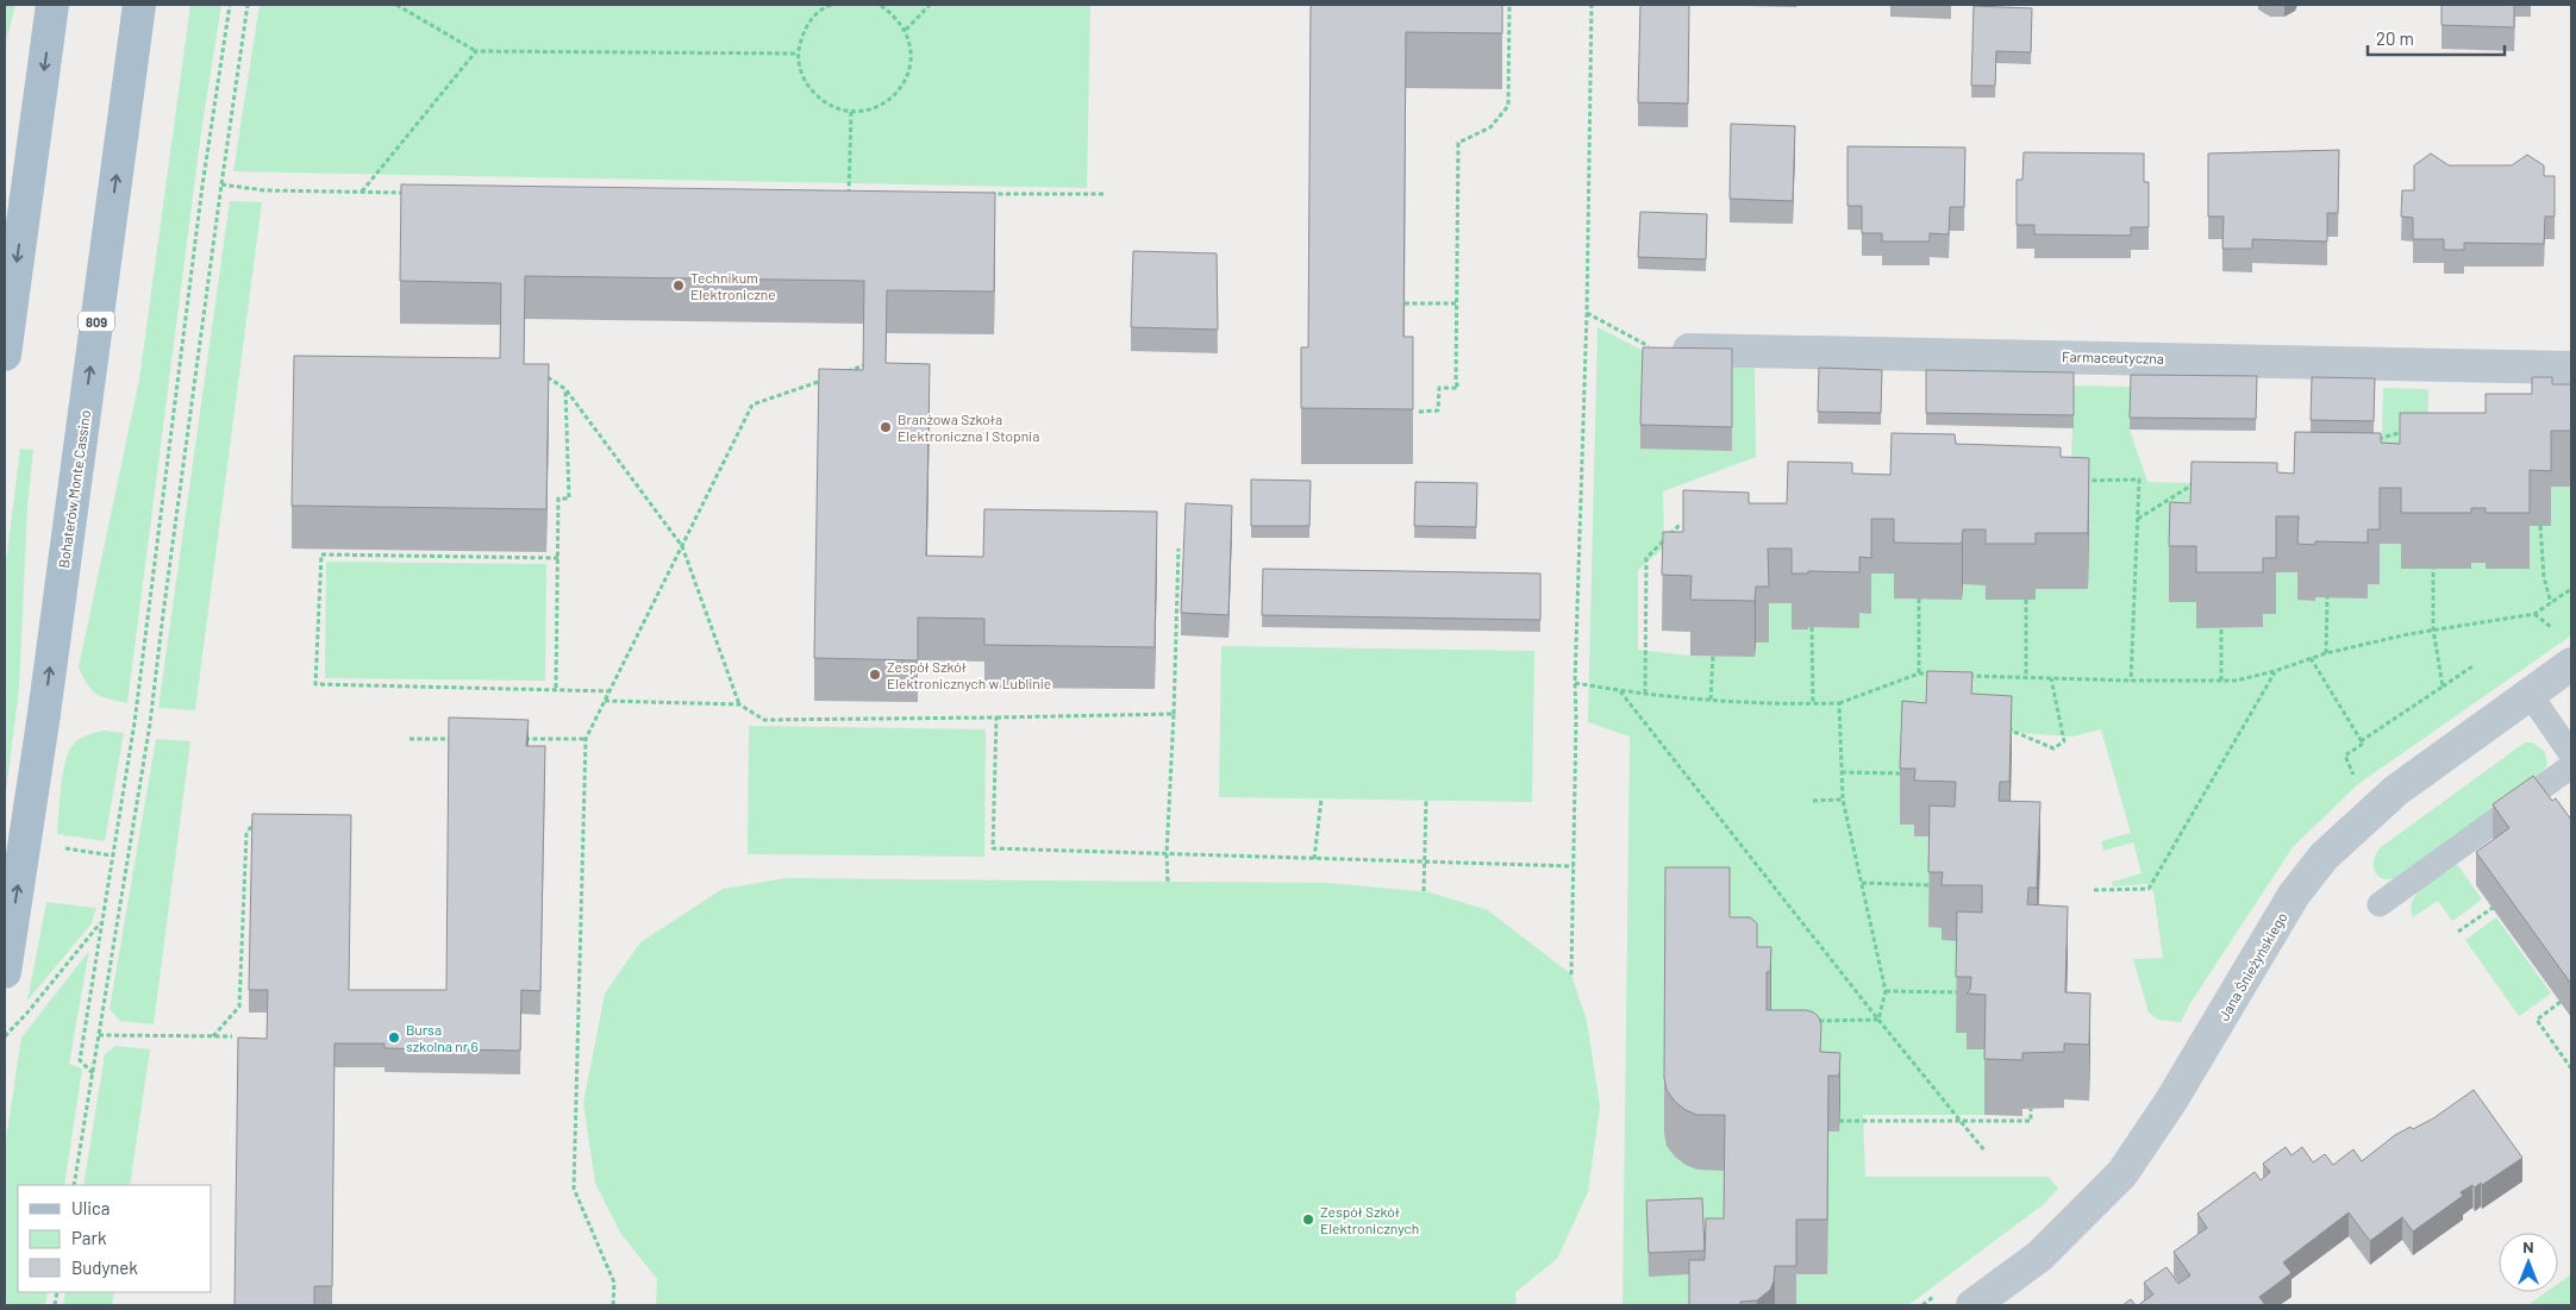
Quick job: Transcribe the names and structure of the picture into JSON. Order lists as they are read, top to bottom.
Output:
{
  "streets": {
    "main road": ["809", "Bohaterów Monte Cassino"],
    "street": ["Farmaceutyczna", "Jana Śnieżyńskiego"]
  },
  "places": [
    "Technikum Elektroniczne",
    "Branżowa Szkoła Elektroniczna I Stopnia",
    "Zespół Szkół Elektronicznych w Lublinie",
    "Bursa szkolna nr 6",
    "Zespół Szkół Elektronicznych"
  ],
  "legend": ["Ulica", "Park", "Budynek"],
  "scale_bar": "20 m",
  "north": "top"
}
